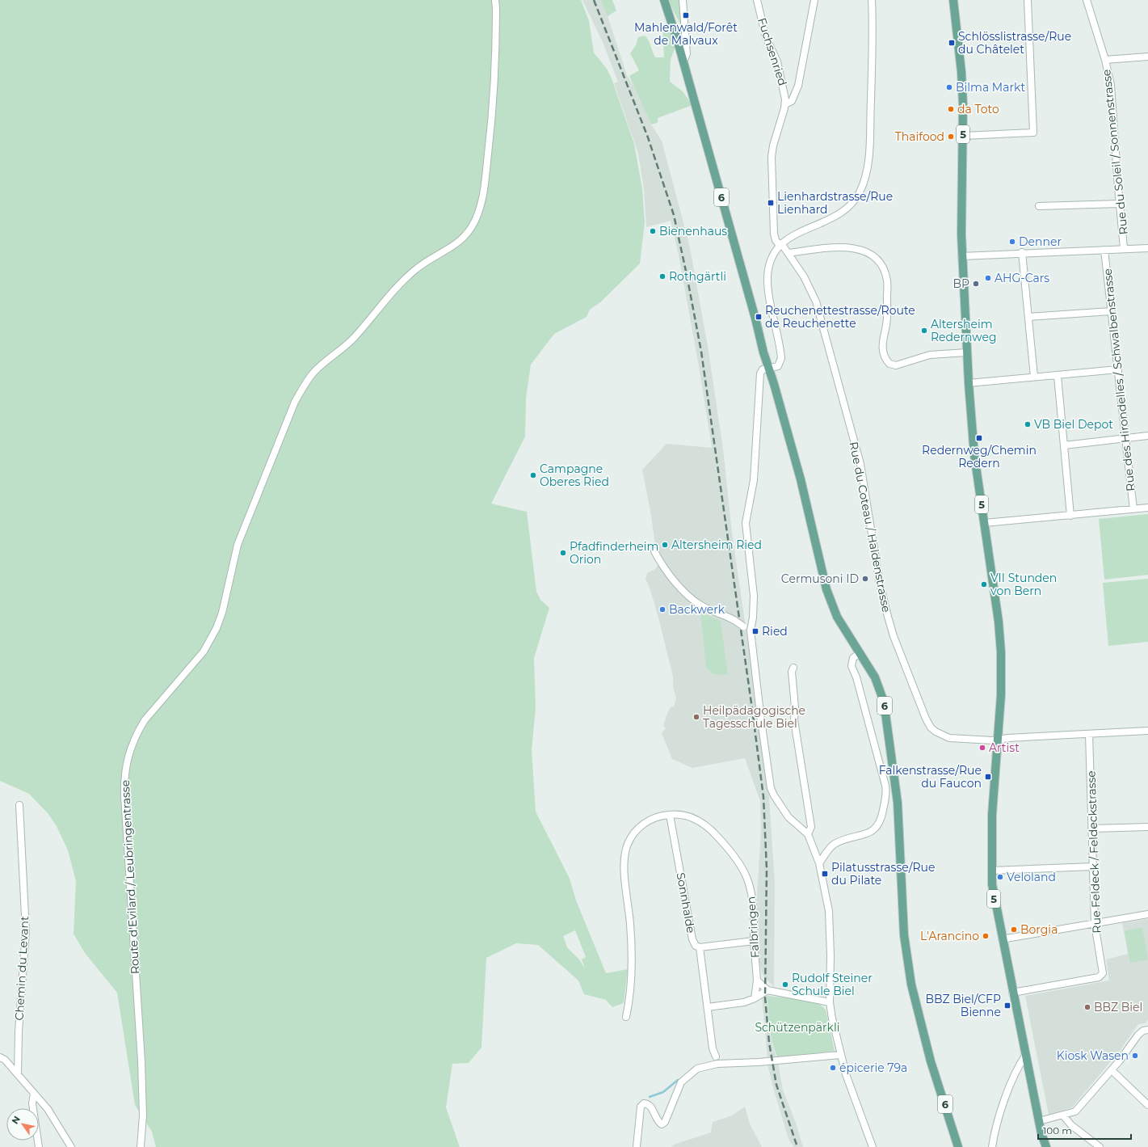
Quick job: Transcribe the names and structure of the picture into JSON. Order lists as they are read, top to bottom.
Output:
{
  "streets": {
    "main road": ["5", "6"],
    "street": [
      "Fuchsenried",
      "Rue du Soleil / Sonnenstrasse",
      "Rue des Hirondelles / Schwalbenstrasse",
      "Rue du Coteau / Haldenstrasse",
      "Rue Feldeck / Feldeckstrasse",
      "Route d'Evilard / Leubringentrasse",
      "Sonnhalde",
      "Falbringen",
      "Chemin du Levant"
    ]
  },
  "crossings": [
    ["Fuchsenried", "Rue du Coteau / Haldenstrasse"],
    ["5", "Rue du Coteau / Haldenstrasse"],
    ["5", "Rue Feldeck / Feldeckstrasse"],
    ["Rue du Coteau / Haldenstrasse", "Rue Feldeck / Feldeckstrasse"],
    ["Sonnhalde", "Falbringen"]
  ],
  "parks": ["Schützenpärkli"],
  "places": {
    "transit": [
      "Mahlenwald/Forêt de Malvaux",
      "Schlösslistrasse/Rue du Châtelet",
      "Lienhardstrasse/Rue Lienhard",
      "Reuchenettestrasse/Route de Reuchenette",
      "Redernweg/Chemin Redern",
      "Ried",
      "Falkenstrasse/Rue du Faucon",
      "Pilatusstrasse/Rue du Pilate",
      "BBZ Biel/CFP Bienne"
    ],
    "other": [
      "Bilma Markt",
      "da Toto",
      "Thaifood",
      "Bienenhaus",
      "Denner",
      "Rothgärtli",
      "AHG-Cars",
      "BP",
      "Altersheim Redernweg",
      "VB Biel Depot",
      "Campagne Oberes Ried",
      "Altersheim Ried",
      "Pfadfinderheim Orion",
      "Cermusoni ID",
      "VII Stunden von Bern",
      "Backwerk",
      "Heilpädagogische Tagesschule Biel",
      "Artist",
      "Veloland",
      "Borgia",
      "L'Arancino",
      "Rudolf Steiner Schule Biel",
      "BBZ Biel",
      "Kiosk Wasen",
      "épicerie 79a"
    ]
  },
  "scale_bar": "100 m",
  "north": "top left"
}
